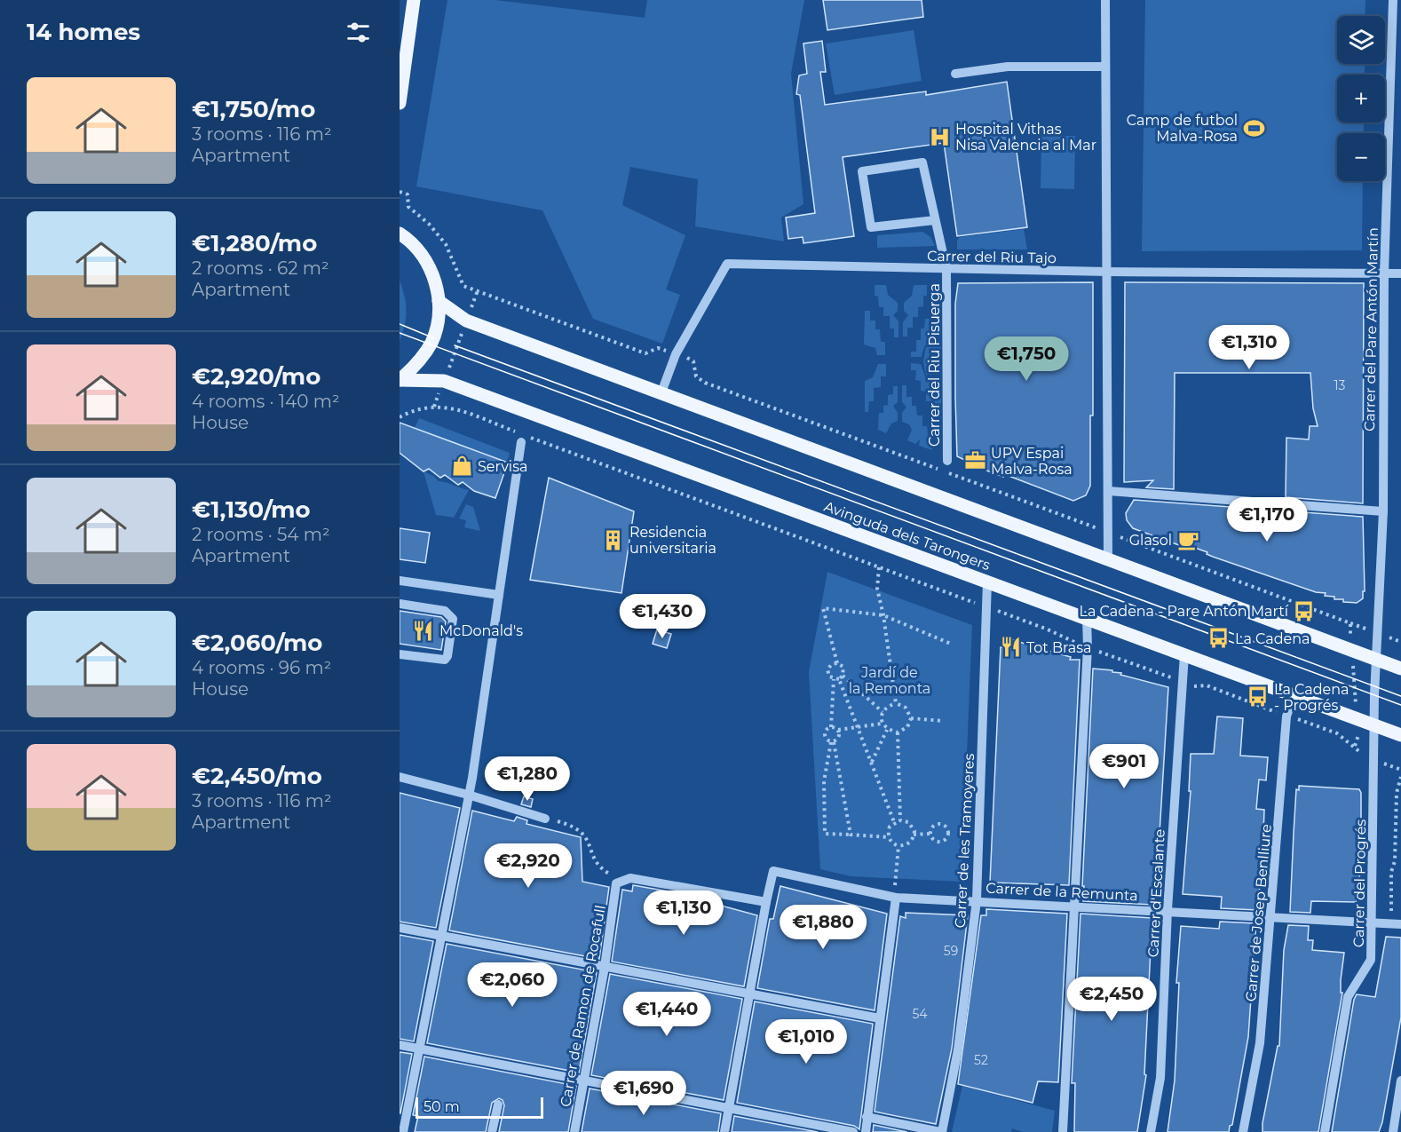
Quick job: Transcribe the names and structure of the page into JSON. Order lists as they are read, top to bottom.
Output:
{
  "streets": {
    "main road": ["Avinguda dels Tarongers"],
    "street": [
      "Carrer del Riu Tajo",
      "Carrer del Pare Antón Martín",
      "Carrer del Riu Pisuerga",
      "Carrer de les Tramoyeres",
      "Carrer del Progrés",
      "Carrer de la Remunta",
      "Carrer d'Escalante",
      "Carrer de Josep Benlliure",
      "Carrer de Ramon de Rocafull"
    ]
  },
  "crossings": [
    ["Carrer del Riu Tajo", "Carrer del Pare Antón Martín"],
    ["Carrer del Riu Tajo", "Carrer del Riu Pisuerga"],
    ["Carrer del Pare Antón Martín", "Carrer del Progrés"],
    ["Avinguda dels Tarongers", "Carrer de les Tramoyeres"],
    ["Avinguda dels Tarongers", "Carrer del Progrés"],
    ["Avinguda dels Tarongers", "Carrer d'Escalante"],
    ["Avinguda dels Tarongers", "Carrer de Josep Benlliure"],
    ["Carrer de les Tramoyeres", "Carrer de la Remunta"],
    ["Carrer del Progrés", "Carrer de la Remunta"],
    ["Carrer de la Remunta", "Carrer d'Escalante"],
    ["Carrer de la Remunta", "Carrer de Josep Benlliure"]
  ],
  "parks": ["Jardí de la Remonta"],
  "places": {
    "sports": ["Camp de futbol Malva-Rosa"],
    "hospital": ["Hospital Vithas Nisa Valencia al Mar"],
    "office": ["UPV Espai Malva-Rosa"],
    "shop": ["Servisa"],
    "building": ["Residencia universitaria"],
    "cafe": ["Glasol"],
    "bus stop": ["La Cadena - Pare Antón Martí", "La Cadena", "La Cadena - Progrés"],
    "restaurant": ["McDonald's", "Tot Brasa"]
  },
  "house_numbers": [
    "13",
    "59",
    "54",
    "52"
  ],
  "scale_bar": "50 m",
  "page": {
    "heading": "14 homes",
    "map_buttons": ["+", "−"],
    "list": [
      {
        "name": "€1,750/mo",
        "note": "3 rooms · 116 m² · Apartment"
      },
      {
        "name": "€1,280/mo",
        "note": "2 rooms · 62 m² · Apartment"
      },
      {
        "name": "€2,920/mo",
        "note": "4 rooms · 140 m² · House"
      },
      {
        "name": "€1,130/mo",
        "note": "2 rooms · 54 m² · Apartment"
      },
      {
        "name": "€2,060/mo",
        "note": "4 rooms · 96 m² · House"
      },
      {
        "name": "€2,450/mo",
        "note": "3 rooms · 116 m² · Apartment"
      }
    ],
    "price": [
      "€1,310",
      "€1,750",
      "€1,170",
      "€1,430",
      "€901",
      "€1,280",
      "€2,920",
      "€1,130",
      "€1,880",
      "€2,060",
      "€2,450",
      "€1,440",
      "€1,010",
      "€1,690"
    ],
    "scale": "50 m"
  }
}
